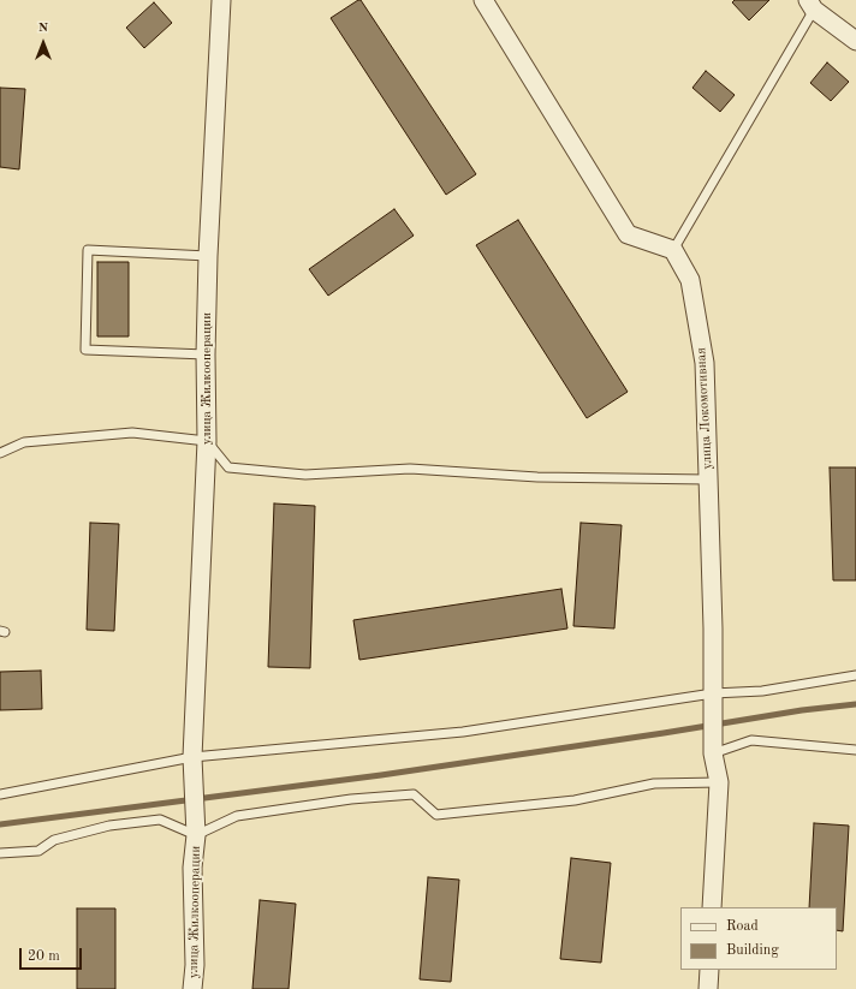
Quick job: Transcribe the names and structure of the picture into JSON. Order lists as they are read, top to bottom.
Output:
{
  "streets": {
    "street": ["улица Жилкооперации", "улица Локомотивная"]
  },
  "legend": ["Road", "Building"],
  "scale_bar": "20 m",
  "north": "top"
}
